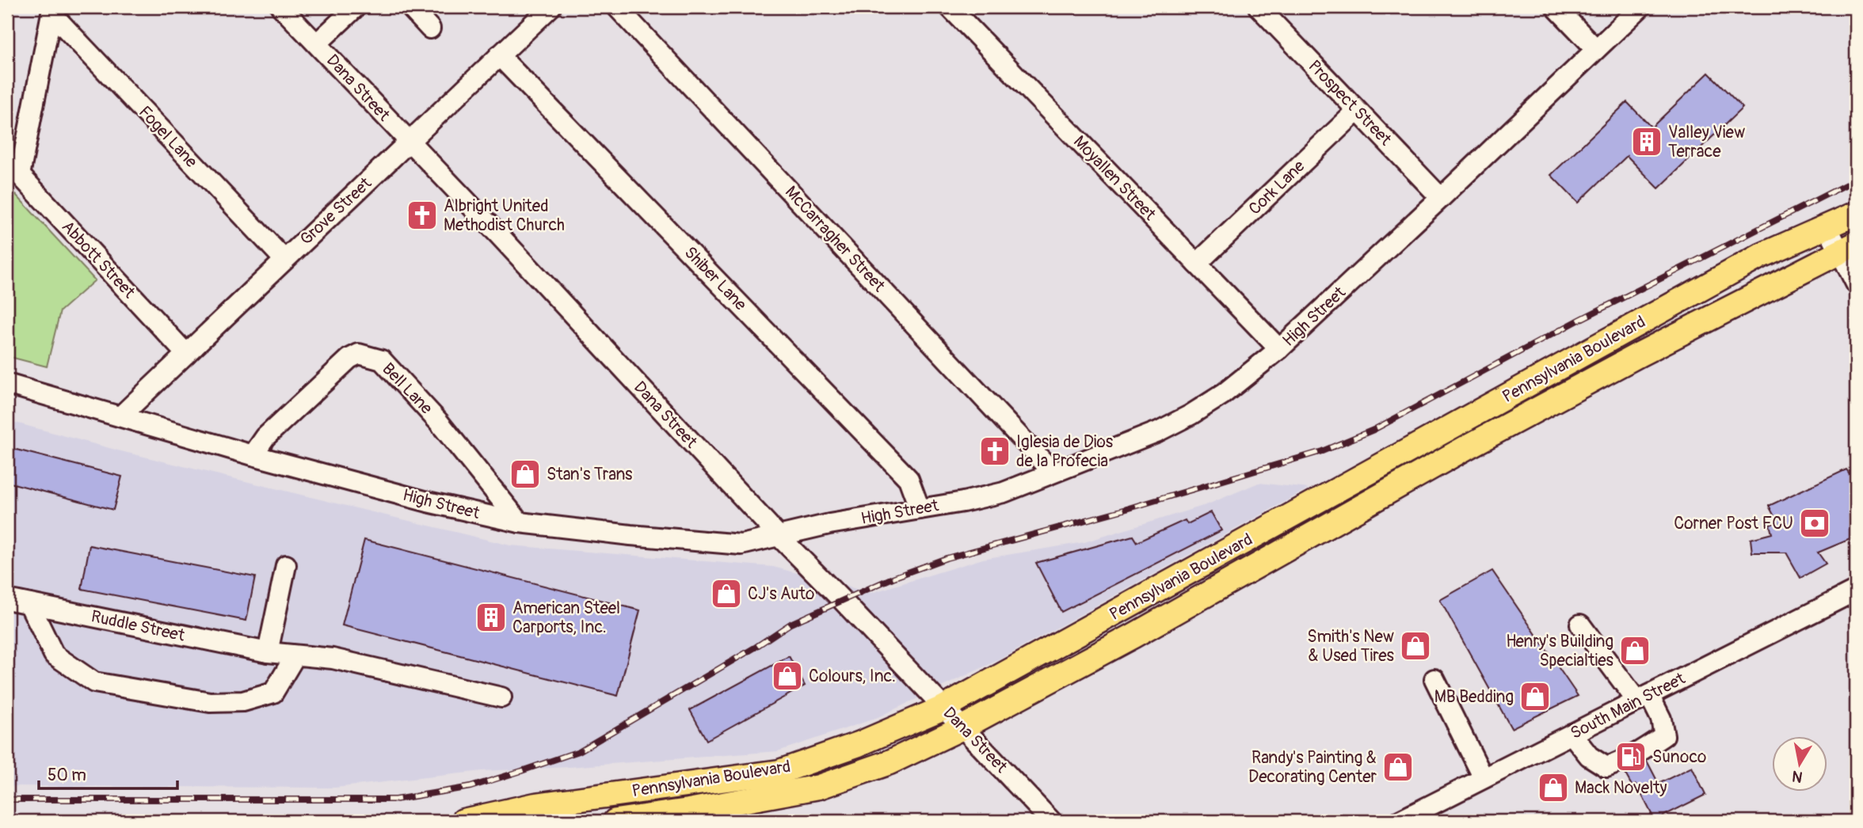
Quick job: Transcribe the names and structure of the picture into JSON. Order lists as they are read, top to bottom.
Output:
{
  "streets": {
    "main road": ["Pennsylvania Boulevard"],
    "street": [
      "Dana Street",
      "Prospect Street",
      "Fogel Lane",
      "Moyallen Street",
      "Cork Lane",
      "Grove Street",
      "McCarragher Street",
      "Abbott Street",
      "Shiber Lane",
      "High Street",
      "Bell Lane",
      "Ruddle Street",
      "South Main Street"
    ]
  },
  "crossings": [
    ["Dana Street", "Grove Street"],
    ["Dana Street", "High Street"],
    ["Dana Street", "Pennsylvania Boulevard"],
    ["Prospect Street", "Cork Lane"],
    ["Prospect Street", "High Street"],
    ["Fogel Lane", "Grove Street"],
    ["Fogel Lane", "Abbott Street"],
    ["Moyallen Street", "Cork Lane"],
    ["Moyallen Street", "High Street"],
    ["Grove Street", "Abbott Street"],
    ["Grove Street", "Shiber Lane"],
    ["Grove Street", "High Street"],
    ["McCarragher Street", "High Street"],
    ["Shiber Lane", "High Street"],
    ["High Street", "Bell Lane"]
  ],
  "places": {
    "building": ["Valley View Terrace", "American Steel Carports, Inc."],
    "church": ["Albright United Methodist Church", "Iglesia de Dios de la Profecia"],
    "shop": [
      "Stan's Trans",
      "CJ's Auto",
      "Smith's New & Used Tires",
      "Henry's Building Specialties",
      "Colours, Inc.",
      "MB Bedding",
      "Randy's Painting & Decorating Center",
      "Mack Novelty"
    ],
    "bank": ["Corner Post FCU"],
    "fuel station": ["Sunoco"]
  },
  "scale_bar": "50 m",
  "north": "bottom"
}
